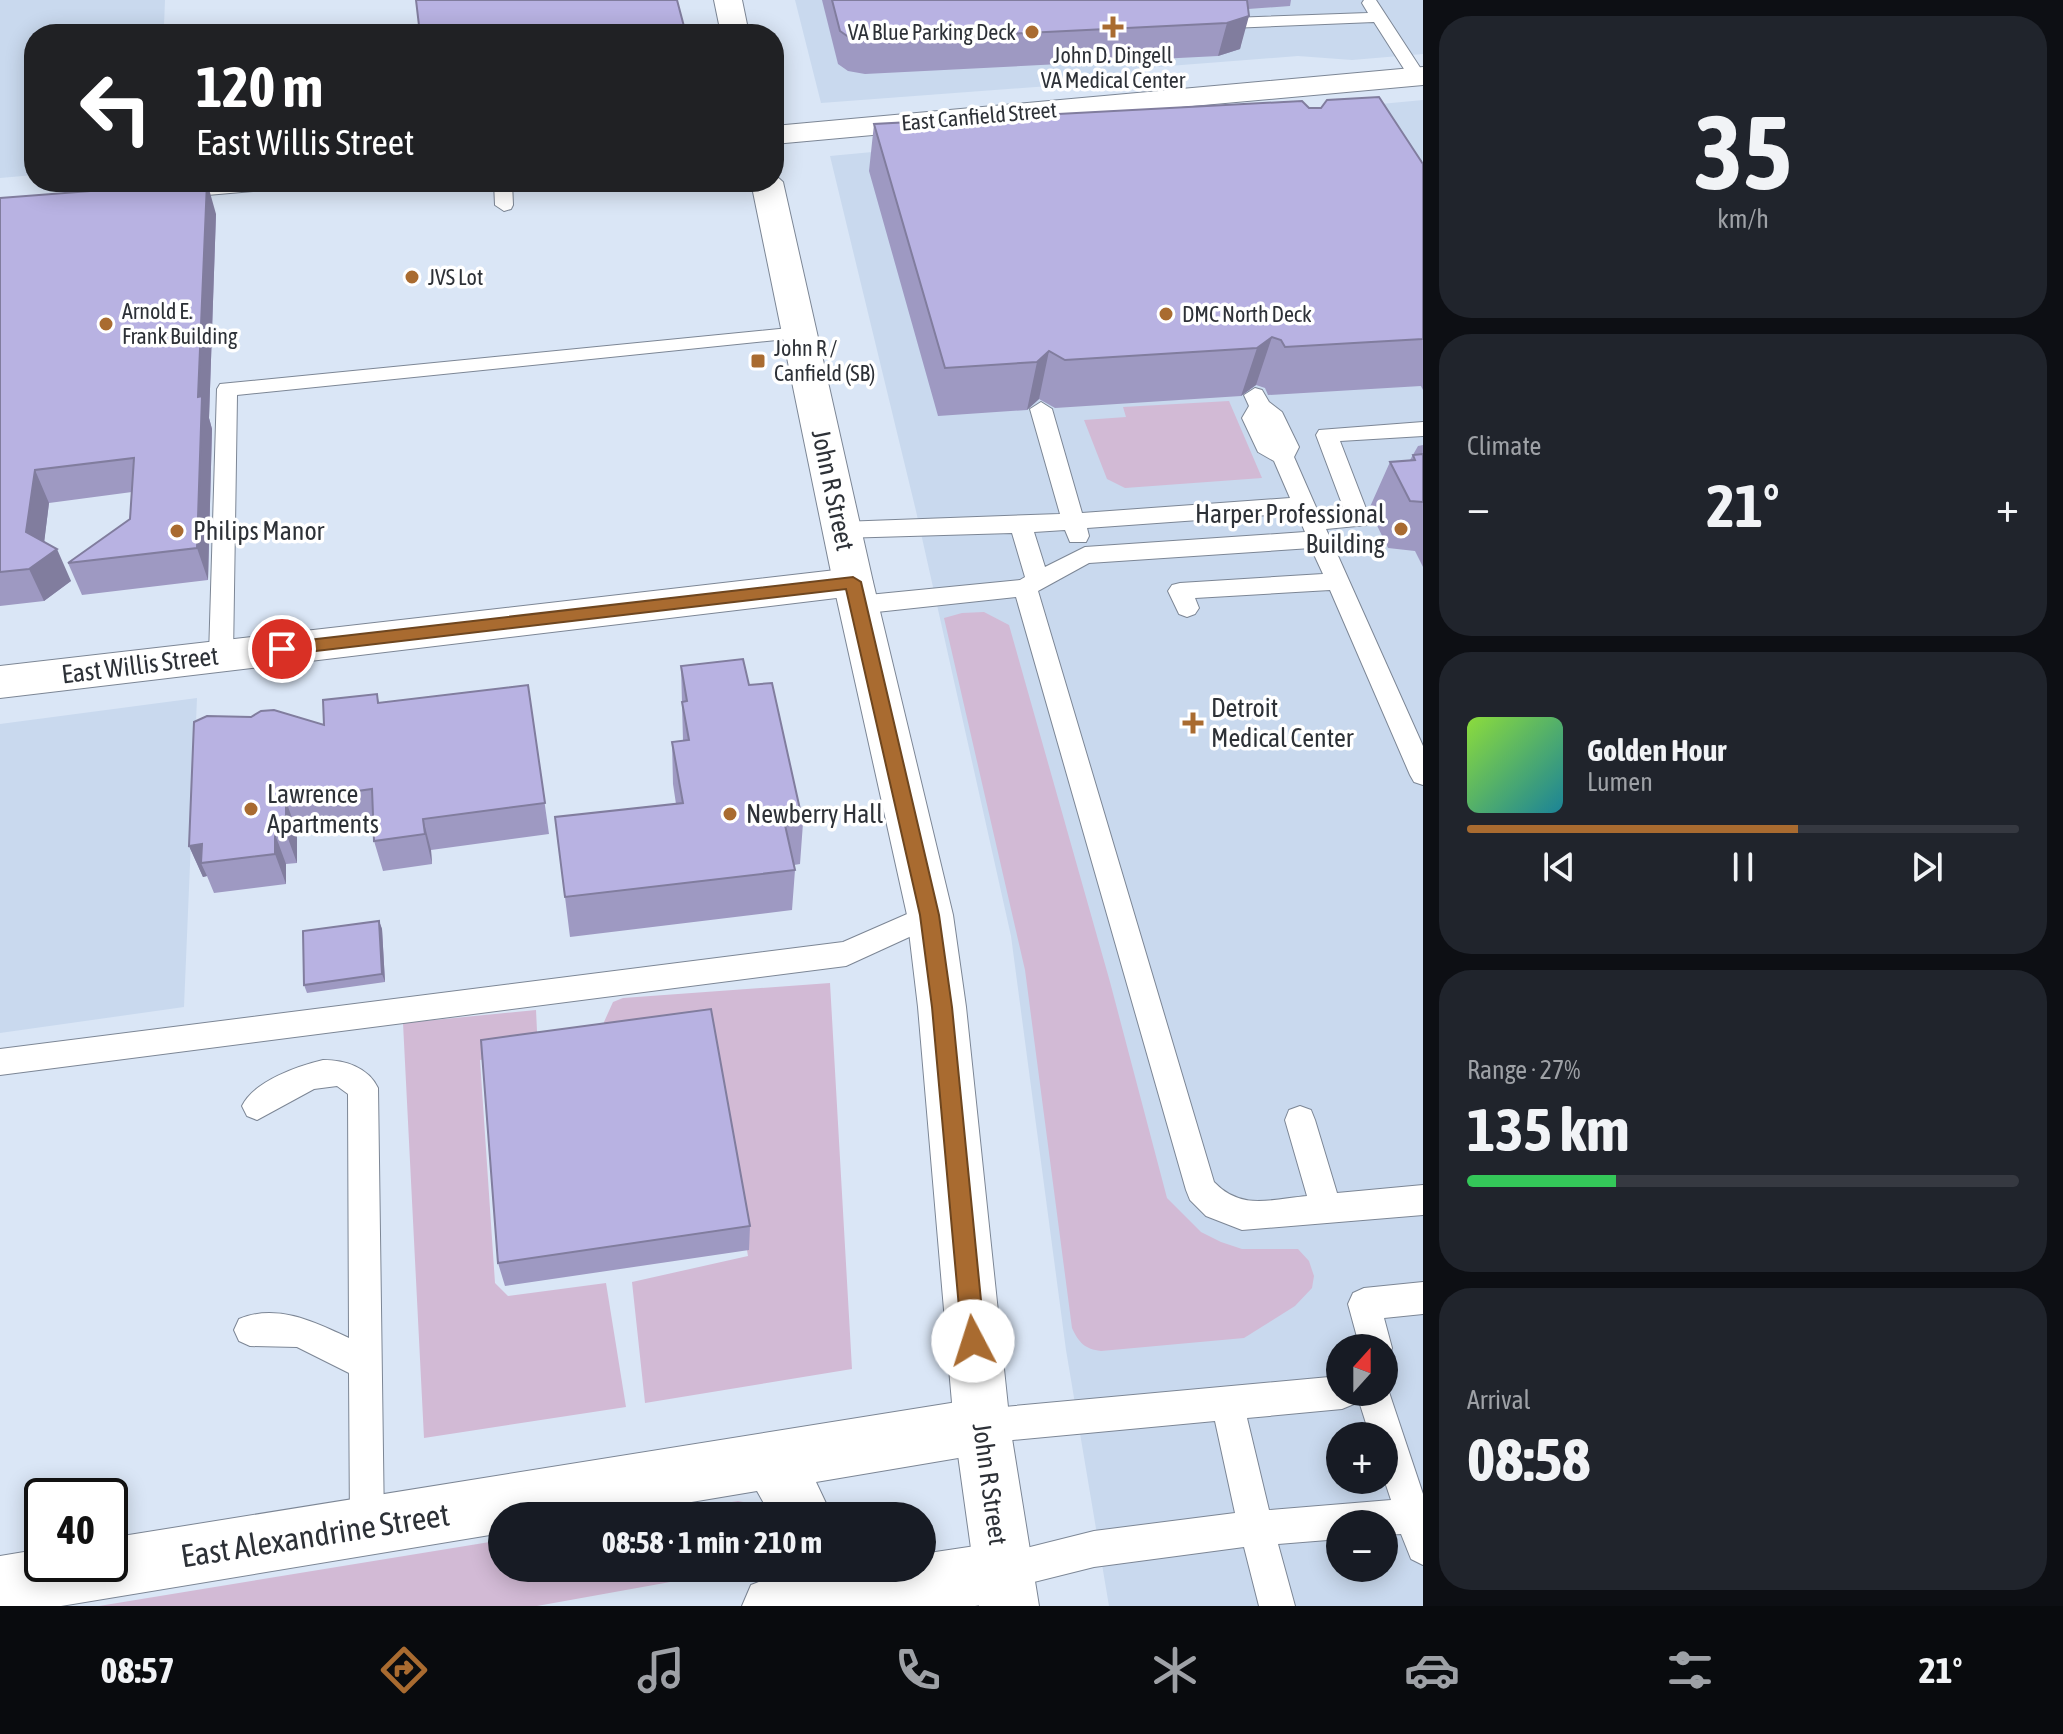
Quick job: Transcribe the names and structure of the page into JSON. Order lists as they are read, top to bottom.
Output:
{
  "streets": {
    "street": [
      "East Canfield Street",
      "John R Street",
      "East Willis Street",
      "East Alexandrine Street"
    ]
  },
  "crossings": [
    ["John R Street", "East Willis Street"],
    ["John R Street", "East Alexandrine Street"]
  ],
  "places": {
    "health": ["John D. Dingell VA Medical Center", "Detroit Medical Center"],
    "other": [
      "VA Blue Parking Deck",
      "JVS Lot",
      "DMC North Deck",
      "Arnold E. Frank Building",
      "Harper Professional Building",
      "Philips Manor",
      "Lawrence Apartments",
      "Newberry Hall"
    ],
    "transit": ["John R / Canfield (SB)"]
  },
  "north": "top",
  "page": {
    "tile": [
      ["35", "km/h"],
      "Climate",
      ["Range · 27%", "135 km"],
      ["Arrival", "08:58"]
    ],
    "turn": ["120 m", "East Willis Street"],
    "heat": ["−", "21°", "+"],
    "song": ["Golden Hour", "Lumen"],
    "map_buttons": ["+", "−"],
    "limit": "40",
    "trip": "08:58 · 1 min · 210 m",
    "tabs": ["08:57", "21°"]
  }
}
